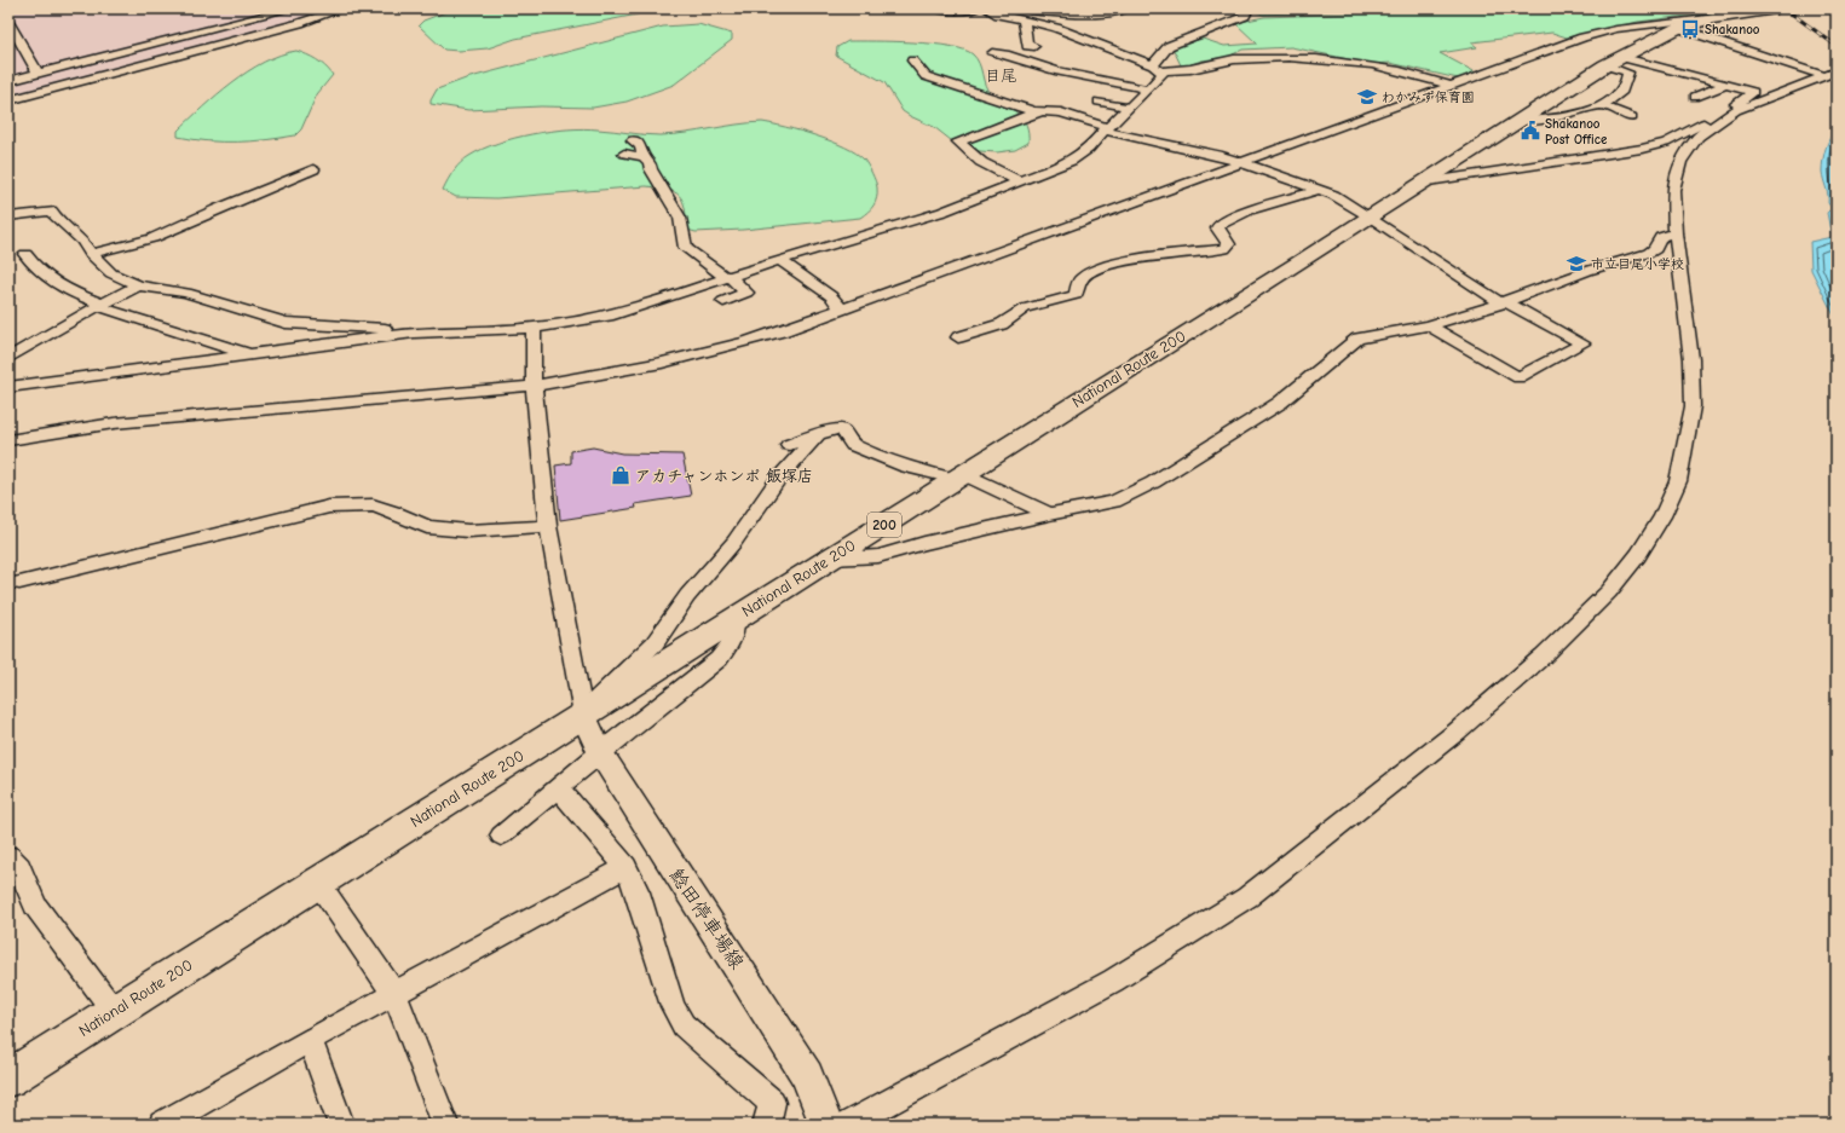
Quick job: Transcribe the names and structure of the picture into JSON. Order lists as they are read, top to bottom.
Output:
{
  "streets": {
    "highway": ["National Route 200", "200"],
    "main road": ["鯰田停車場線"]
  },
  "crossings": [
    ["National Route 200", "鯰田停車場線"]
  ],
  "districts": ["目尾"],
  "places": {
    "bus stop": ["Shakanoo"],
    "school or university": ["わかみず保育園", "市立目尾小学校"],
    "public building": ["Shakanoo Post Office"],
    "shop": ["アカチャンホンポ 飯塚店"]
  }
}
